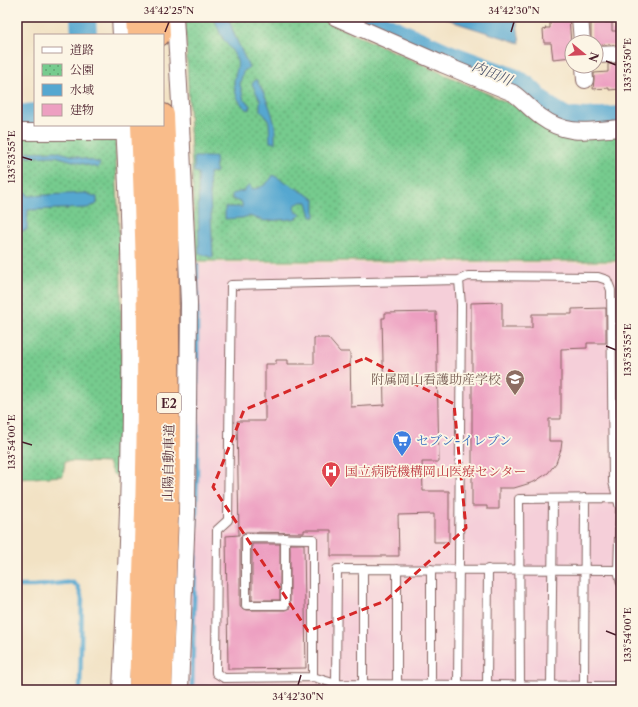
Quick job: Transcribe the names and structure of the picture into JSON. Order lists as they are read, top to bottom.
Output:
{
  "streets": {
    "highway": ["E2", "山陽自動車道"]
  },
  "water": ["内田川"],
  "places": {
    "school or university": ["附属岡山看護助産学校"],
    "supermarket": ["セブン-イレブン"],
    "hospital": ["国立病院機構岡山医療センター"]
  },
  "legend": [
    "道路",
    "公園",
    "水域",
    "建物"
  ],
  "north": "right",
  "coordinates": [
    "34°42'25\"N",
    "34°42'30\"N",
    "133°53'50\"E",
    "133°53'55\"E",
    "133°54'00\"E"
  ]
}
